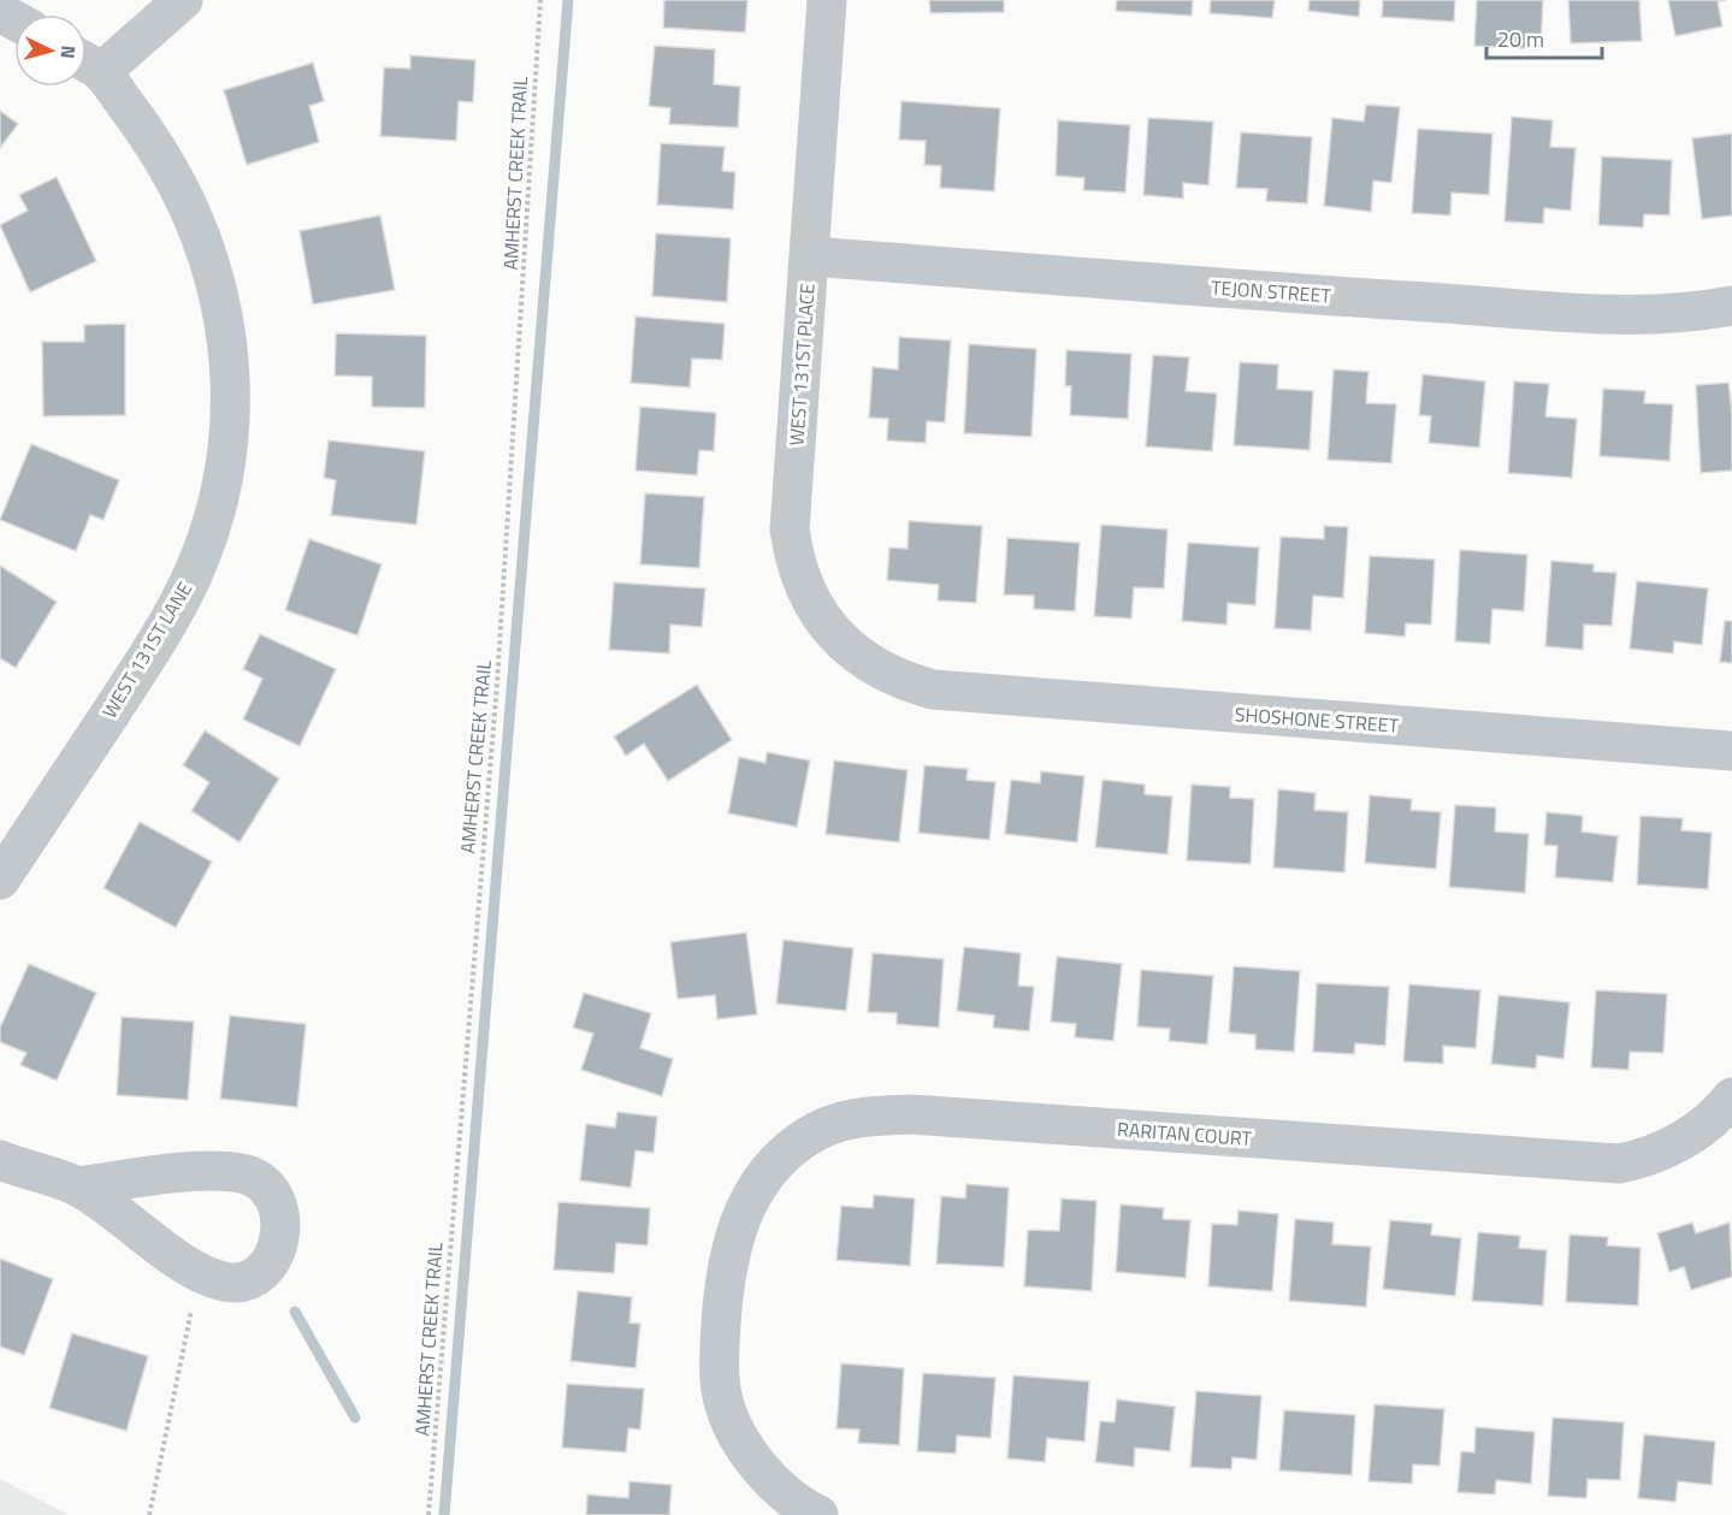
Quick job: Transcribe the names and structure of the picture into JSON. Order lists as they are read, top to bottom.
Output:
{
  "streets": {
    "street": [
      "TEJON STREET",
      "WEST 131ST PLACE",
      "WEST 131ST LANE",
      "SHOSHONE STREET",
      "RARITAN COURT"
    ],
    "path": ["AMHERST CREEK TRAIL"]
  },
  "crossings": [
    ["TEJON STREET", "WEST 131ST PLACE"],
    ["WEST 131ST PLACE", "SHOSHONE STREET"]
  ],
  "scale_bar": "20 m",
  "north": "right"
}
